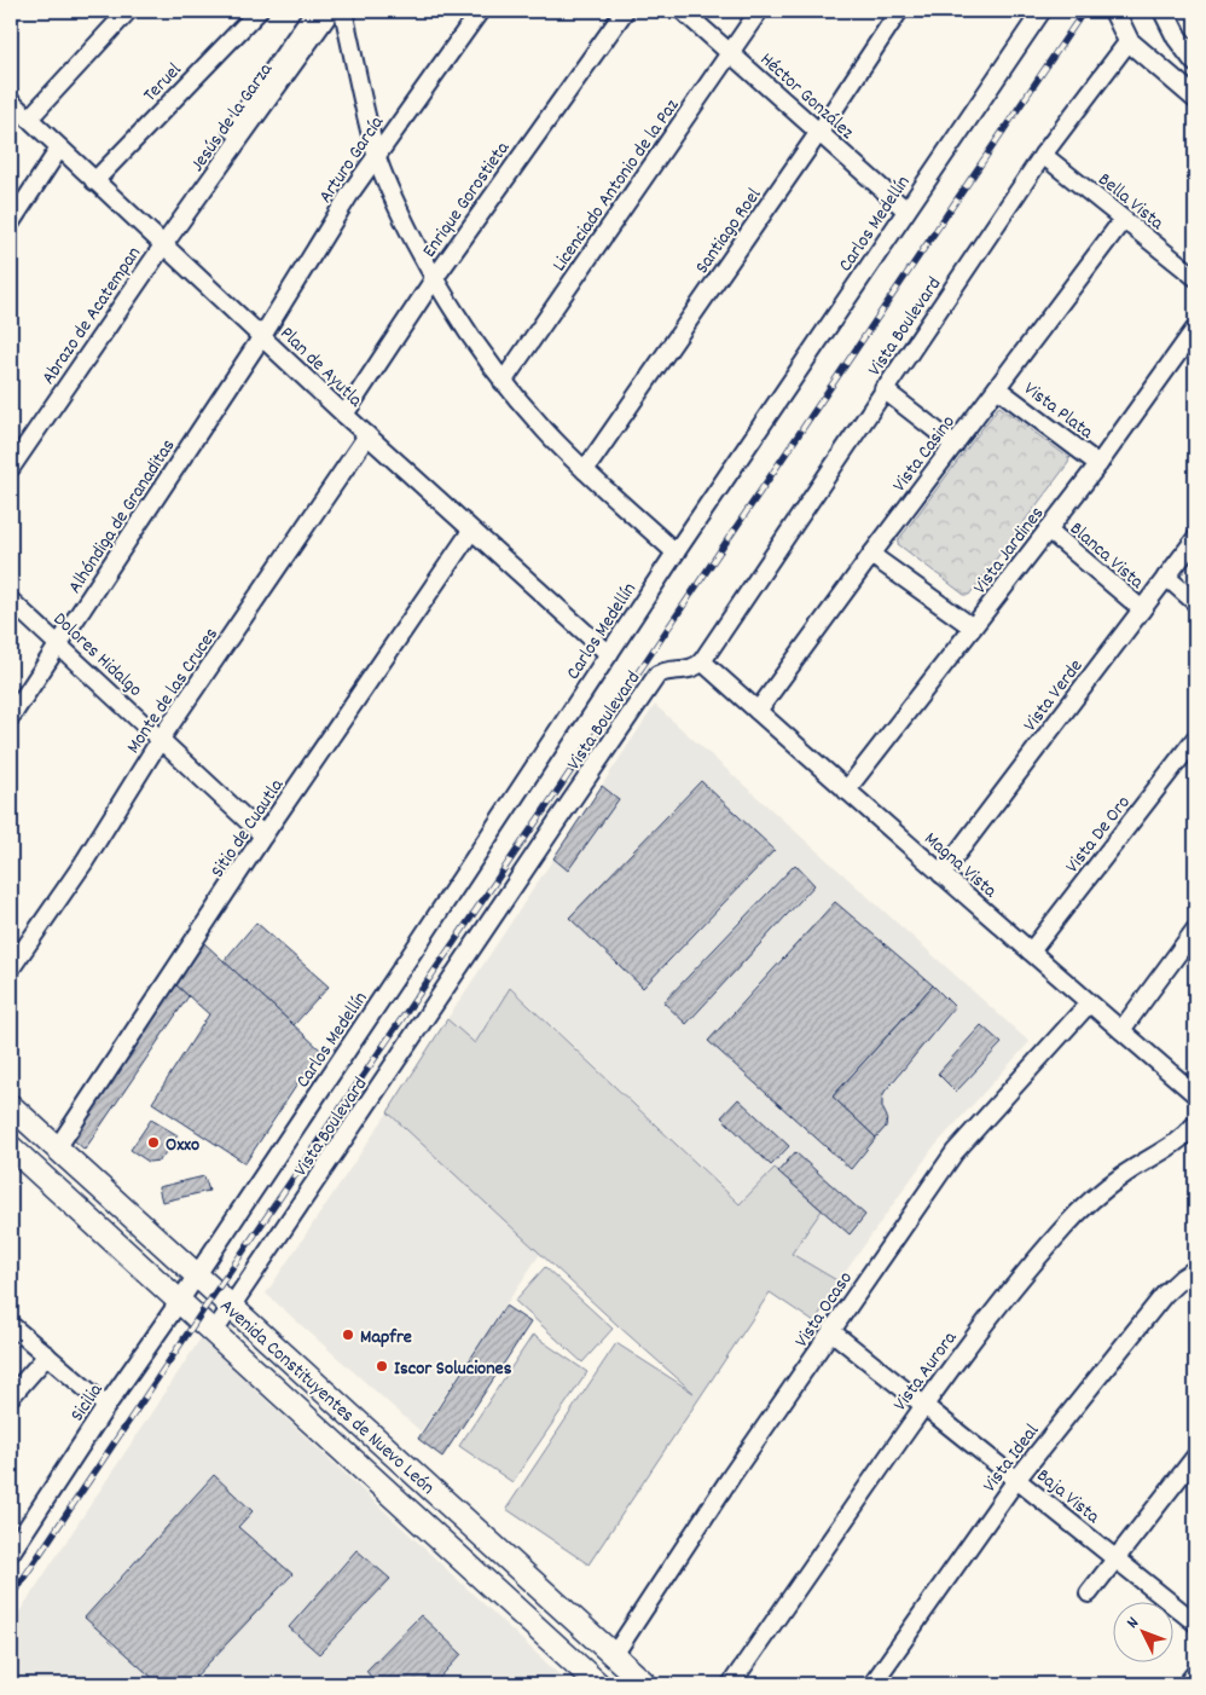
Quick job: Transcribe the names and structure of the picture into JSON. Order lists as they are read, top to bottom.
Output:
{
  "streets": {
    "main road": ["Avenida Constituyentes de Nuevo León"],
    "street": [
      "Teruel",
      "Héctor González",
      "Jesús de la Garza",
      "Arturo García",
      "Licenciado Antonio de la Paz",
      "Enrique Gorostieta",
      "Bella Vista",
      "Carlos Medellín",
      "Santiago Roel",
      "Abrazo de Acatempan",
      "Vista Boulevard",
      "Plan de Ayutla",
      "Vista Plata",
      "Vista Casino",
      "Alhóndiga de Granaditas",
      "Vista Jardines",
      "Blanca Vista",
      "Dolores Hidalgo",
      "Monte de las Cruces",
      "Vista Verde",
      "Sitio de Cuautla",
      "Vista De Oro",
      "Magna Vista",
      "Vista Ocaso",
      "Vista Aurora",
      "Sicilia",
      "Vista Ideal",
      "Baja Vista"
    ]
  },
  "crossings": [
    ["Teruel", "Plan de Ayutla"],
    ["Héctor González", "Licenciado Antonio de la Paz"],
    ["Héctor González", "Carlos Medellín"],
    ["Héctor González", "Santiago Roel"],
    ["Jesús de la Garza", "Abrazo de Acatempan"],
    ["Jesús de la Garza", "Plan de Ayutla"],
    ["Arturo García", "Plan de Ayutla"],
    ["Arturo García", "Alhóndiga de Granaditas"],
    ["Enrique Gorostieta", "Plan de Ayutla"],
    ["Bella Vista", "Vista Boulevard"],
    ["Bella Vista", "Vista Casino"],
    ["Carlos Medellín", "Plan de Ayutla"],
    ["Carlos Medellín", "Avenida Constituyentes de Nuevo León"],
    ["Carlos Medellín", "Sicilia"],
    ["Abrazo de Acatempan", "Plan de Ayutla"],
    ["Vista Boulevard", "Magna Vista"],
    ["Vista Boulevard", "Avenida Constituyentes de Nuevo León"],
    ["Plan de Ayutla", "Alhóndiga de Granaditas"],
    ["Plan de Ayutla", "Monte de las Cruces"],
    ["Plan de Ayutla", "Sitio de Cuautla"],
    ["Vista Plata", "Vista Casino"],
    ["Vista Plata", "Vista Jardines"],
    ["Vista Casino", "Magna Vista"],
    ["Alhóndiga de Granaditas", "Dolores Hidalgo"],
    ["Vista Jardines", "Blanca Vista"],
    ["Vista Jardines", "Magna Vista"],
    ["Blanca Vista", "Vista Verde"],
    ["Dolores Hidalgo", "Monte de las Cruces"],
    ["Dolores Hidalgo", "Sitio de Cuautla"],
    ["Vista Verde", "Magna Vista"],
    ["Sitio de Cuautla", "Avenida Constituyentes de Nuevo León"],
    ["Vista De Oro", "Magna Vista"],
    ["Magna Vista", "Vista Ocaso"],
    ["Vista Ocaso", "Avenida Constituyentes de Nuevo León"],
    ["Vista Ocaso", "Baja Vista"],
    ["Vista Aurora", "Baja Vista"],
    ["Avenida Constituyentes de Nuevo León", "Sicilia"],
    ["Vista Ideal", "Baja Vista"]
  ],
  "places": ["Oxxo", "Mapfre", "Iscor Soluciones"],
  "north": "top left"
}
